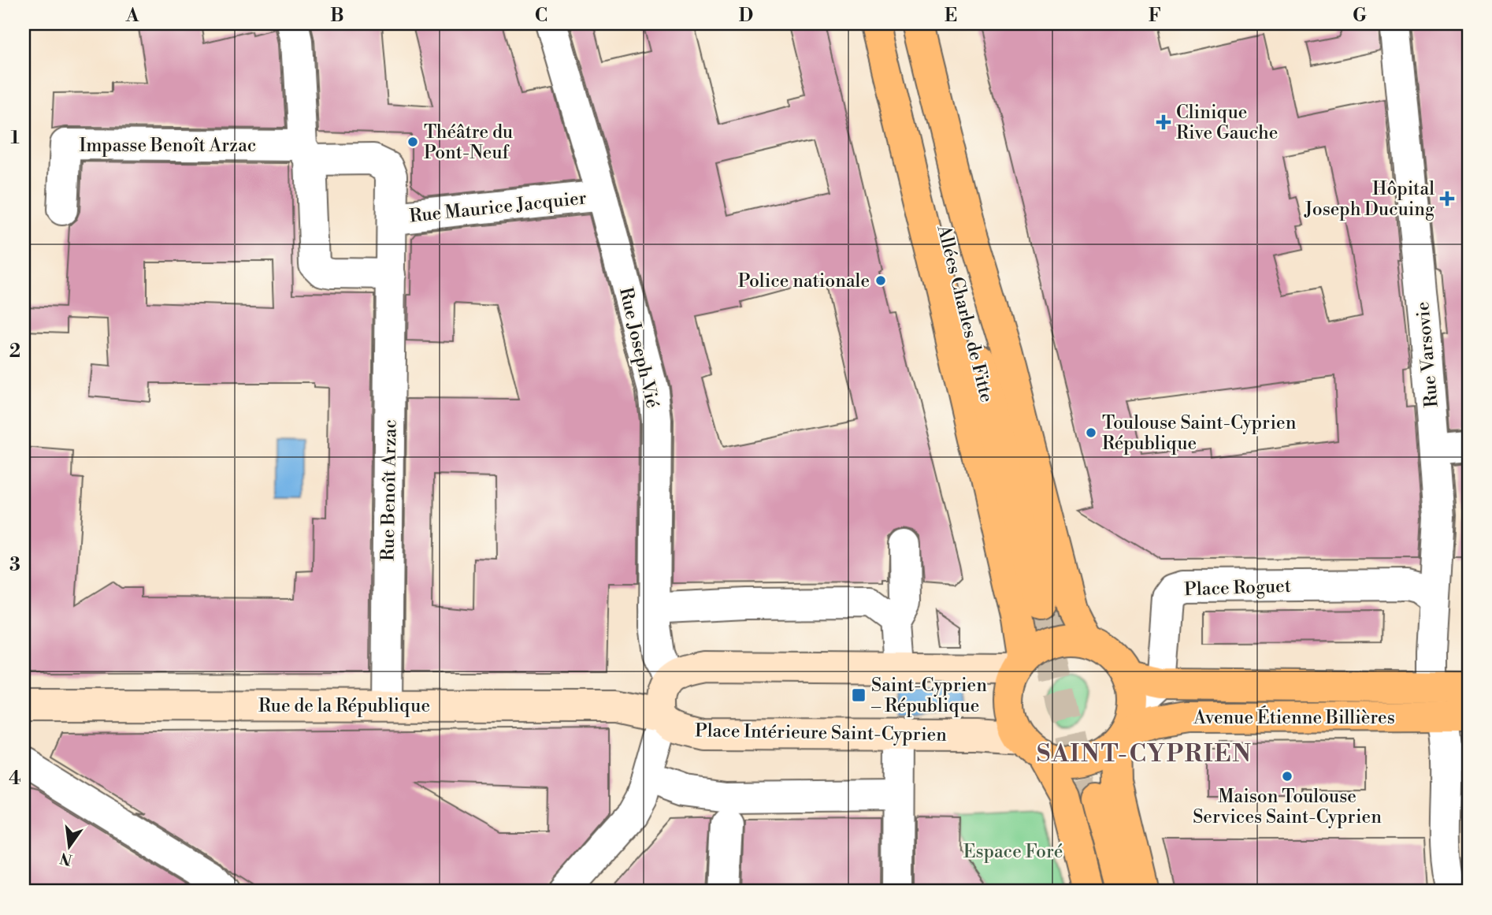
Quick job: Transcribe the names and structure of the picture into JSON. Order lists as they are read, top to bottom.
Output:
{
  "streets": {
    "main road": ["Allées Charles de Fitte", "Avenue Étienne Billières"],
    "street": [
      "Impasse Benoît Arzac",
      "Rue Maurice Jacquier",
      "Rue Joseph Vié",
      "Rue Varsovie",
      "Rue Benoît Arzac",
      "Place Roguet",
      "Rue de la République",
      "Place Intérieure Saint-Cyprien"
    ]
  },
  "crossings": [
    ["Impasse Benoît Arzac", "Rue Benoît Arzac"],
    ["Rue Maurice Jacquier", "Rue Joseph Vié"],
    ["Rue Maurice Jacquier", "Rue Benoît Arzac"],
    ["Allées Charles de Fitte", "Avenue Étienne Billières"],
    ["Allées Charles de Fitte", "Place Intérieure Saint-Cyprien"],
    ["Rue Varsovie", "Place Roguet"],
    ["Rue Varsovie", "Avenue Étienne Billières"],
    ["Rue Benoît Arzac", "Rue de la République"],
    ["Place Roguet", "Avenue Étienne Billières"],
    ["Rue de la République", "Place Intérieure Saint-Cyprien"],
    ["Avenue Étienne Billières", "Place Intérieure Saint-Cyprien"]
  ],
  "districts": ["SAINT-CYPRIEN"],
  "parks": ["Espace Foré"],
  "places": {
    "health": ["Clinique Rive Gauche", "Hôpital Joseph Ducuing"],
    "other": [
      "Théâtre du Pont-Neuf",
      "Police nationale",
      "Toulouse Saint-Cyprien République",
      "Maison Toulouse Services Saint-Cyprien"
    ],
    "transit": ["Saint-Cyprien – République"]
  },
  "north": "bottom",
  "grid": {
    "columns": [
      "A",
      "B",
      "C",
      "D",
      "E",
      "F",
      "G"
    ],
    "rows": [
      "1",
      "2",
      "3",
      "4"
    ]
  }
}
